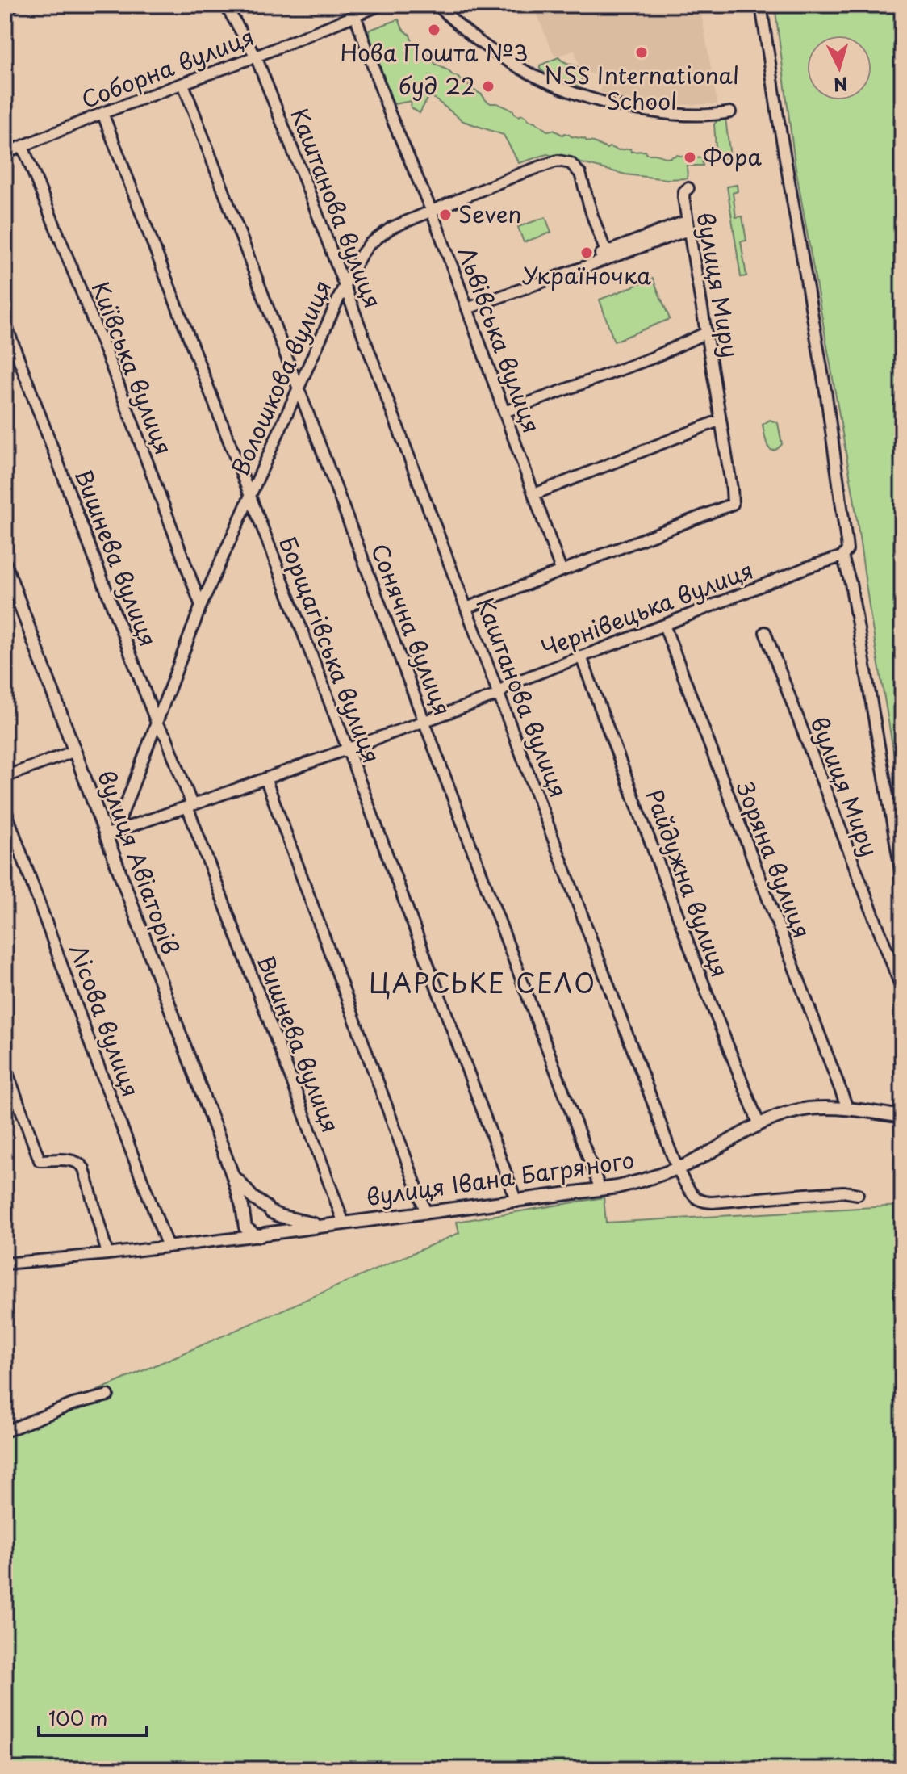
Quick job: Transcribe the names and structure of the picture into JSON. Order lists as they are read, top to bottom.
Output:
{
  "streets": {
    "main road": ["вулиця Авіаторів", "вулиця Івана Багряного"],
    "street": [
      "Соборна вулиця",
      "Каштанова вулиця",
      "вулиця Миру",
      "Львівська вулиця",
      "Київська вулиця",
      "Волошкова вулиця",
      "Вишнева вулиця",
      "Чернівецька вулиця",
      "Сонячна вулиця",
      "Борщагівська вулиця",
      "Зоряна вулиця",
      "Райдужна вулиця",
      "Лісова вулиця"
    ]
  },
  "crossings": [
    ["Соборна вулиця", "Каштанова вулиця"],
    ["Соборна вулиця", "Львівська вулиця"],
    ["Соборна вулиця", "Київська вулиця"],
    ["Соборна вулиця", "Сонячна вулиця"],
    ["Соборна вулиця", "Борщагівська вулиця"],
    ["Каштанова вулиця", "Волошкова вулиця"],
    ["Каштанова вулиця", "Чернівецька вулиця"],
    ["Каштанова вулиця", "вулиця Івана Багряного"],
    ["вулиця Миру", "Львівська вулиця"],
    ["Львівська вулиця", "Волошкова вулиця"],
    ["Київська вулиця", "Волошкова вулиця"],
    ["Волошкова вулиця", "Вишнева вулиця"],
    ["Волошкова вулиця", "Чернівецька вулиця"],
    ["Волошкова вулиця", "Сонячна вулиця"],
    ["Волошкова вулиця", "Борщагівська вулиця"],
    ["Волошкова вулиця", "вулиця Авіаторів"],
    ["Вишнева вулиця", "Чернівецька вулиця"],
    ["Вишнева вулиця", "вулиця Івана Багряного"],
    ["Чернівецька вулиця", "Сонячна вулиця"],
    ["Чернівецька вулиця", "Борщагівська вулиця"],
    ["Чернівецька вулиця", "Зоряна вулиця"],
    ["Чернівецька вулиця", "вулиця Авіаторів"],
    ["Чернівецька вулиця", "Райдужна вулиця"],
    ["Сонячна вулиця", "вулиця Івана Багряного"],
    ["Борщагівська вулиця", "вулиця Івана Багряного"],
    ["Зоряна вулиця", "вулиця Івана Багряного"],
    ["вулиця Авіаторів", "вулиця Івана Багряного"],
    ["Райдужна вулиця", "вулиця Івана Багряного"],
    ["Лісова вулиця", "вулиця Івана Багряного"]
  ],
  "districts": ["ЦАРСЬКЕ СЕЛО"],
  "places": [
    "Нова Пошта №3",
    "NSS International School",
    "буд 22",
    "Фора",
    "Seven",
    "Україночка"
  ],
  "scale_bar": "100 m",
  "north": "bottom"
}
